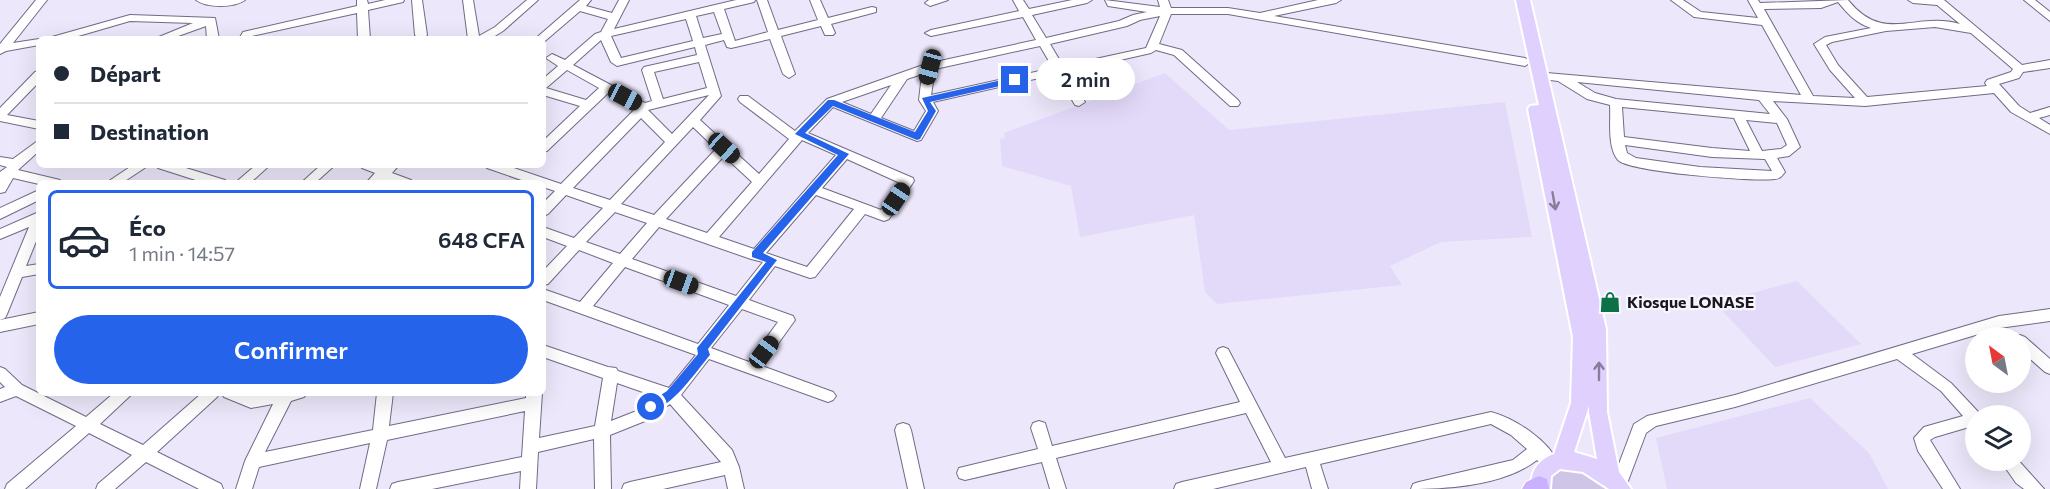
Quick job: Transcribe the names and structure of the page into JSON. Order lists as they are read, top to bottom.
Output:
{
  "places": {
    "shop": ["Kiosque LONASE"]
  },
  "north": "top left",
  "page": {
    "banner": ["Départ", "Destination"],
    "bubble": "2 min",
    "list": [
      {
        "name": "Éco",
        "note": "1 min · 14:57",
        "value": "648 CFA"
      }
    ],
    "buttons": "Confirmer"
  }
}
